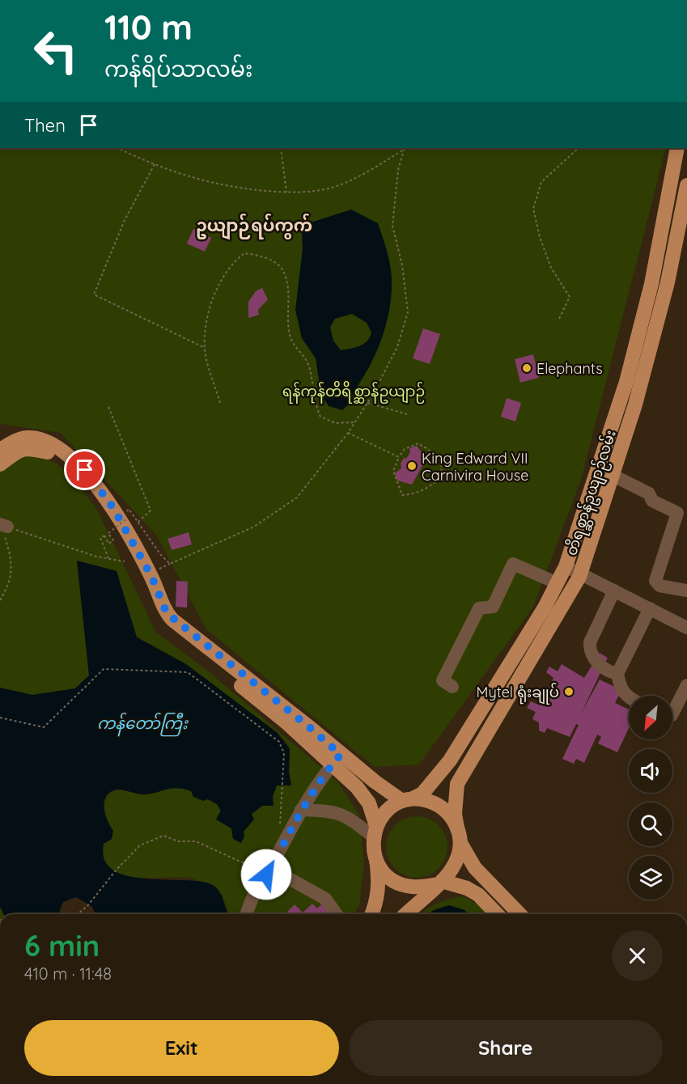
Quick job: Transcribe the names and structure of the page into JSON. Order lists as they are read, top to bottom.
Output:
{
  "streets": {
    "main road": ["တိရစ္ဆာန်ဥယျာဉ်လမ်း"]
  },
  "districts": ["ဥယျာဉ်ရပ်ကွက်"],
  "water": ["ကန်တော်ကြီး"],
  "parks": ["ရန်ကုန်တိရိစ္ဆာန်ဥယျာဉ်"],
  "places": ["Elephants", "King Edward VII Carnivira House", "Mytel ရုံးချုပ်"],
  "north": "bottom left",
  "page": {
    "turn": ["110 m", "ကန်ရိပ်သာလမ်း"],
    "then": "Then",
    "heading": ["6 min", "410 m · 11:48"],
    "buttons": ["Exit", "Share"]
  }
}
